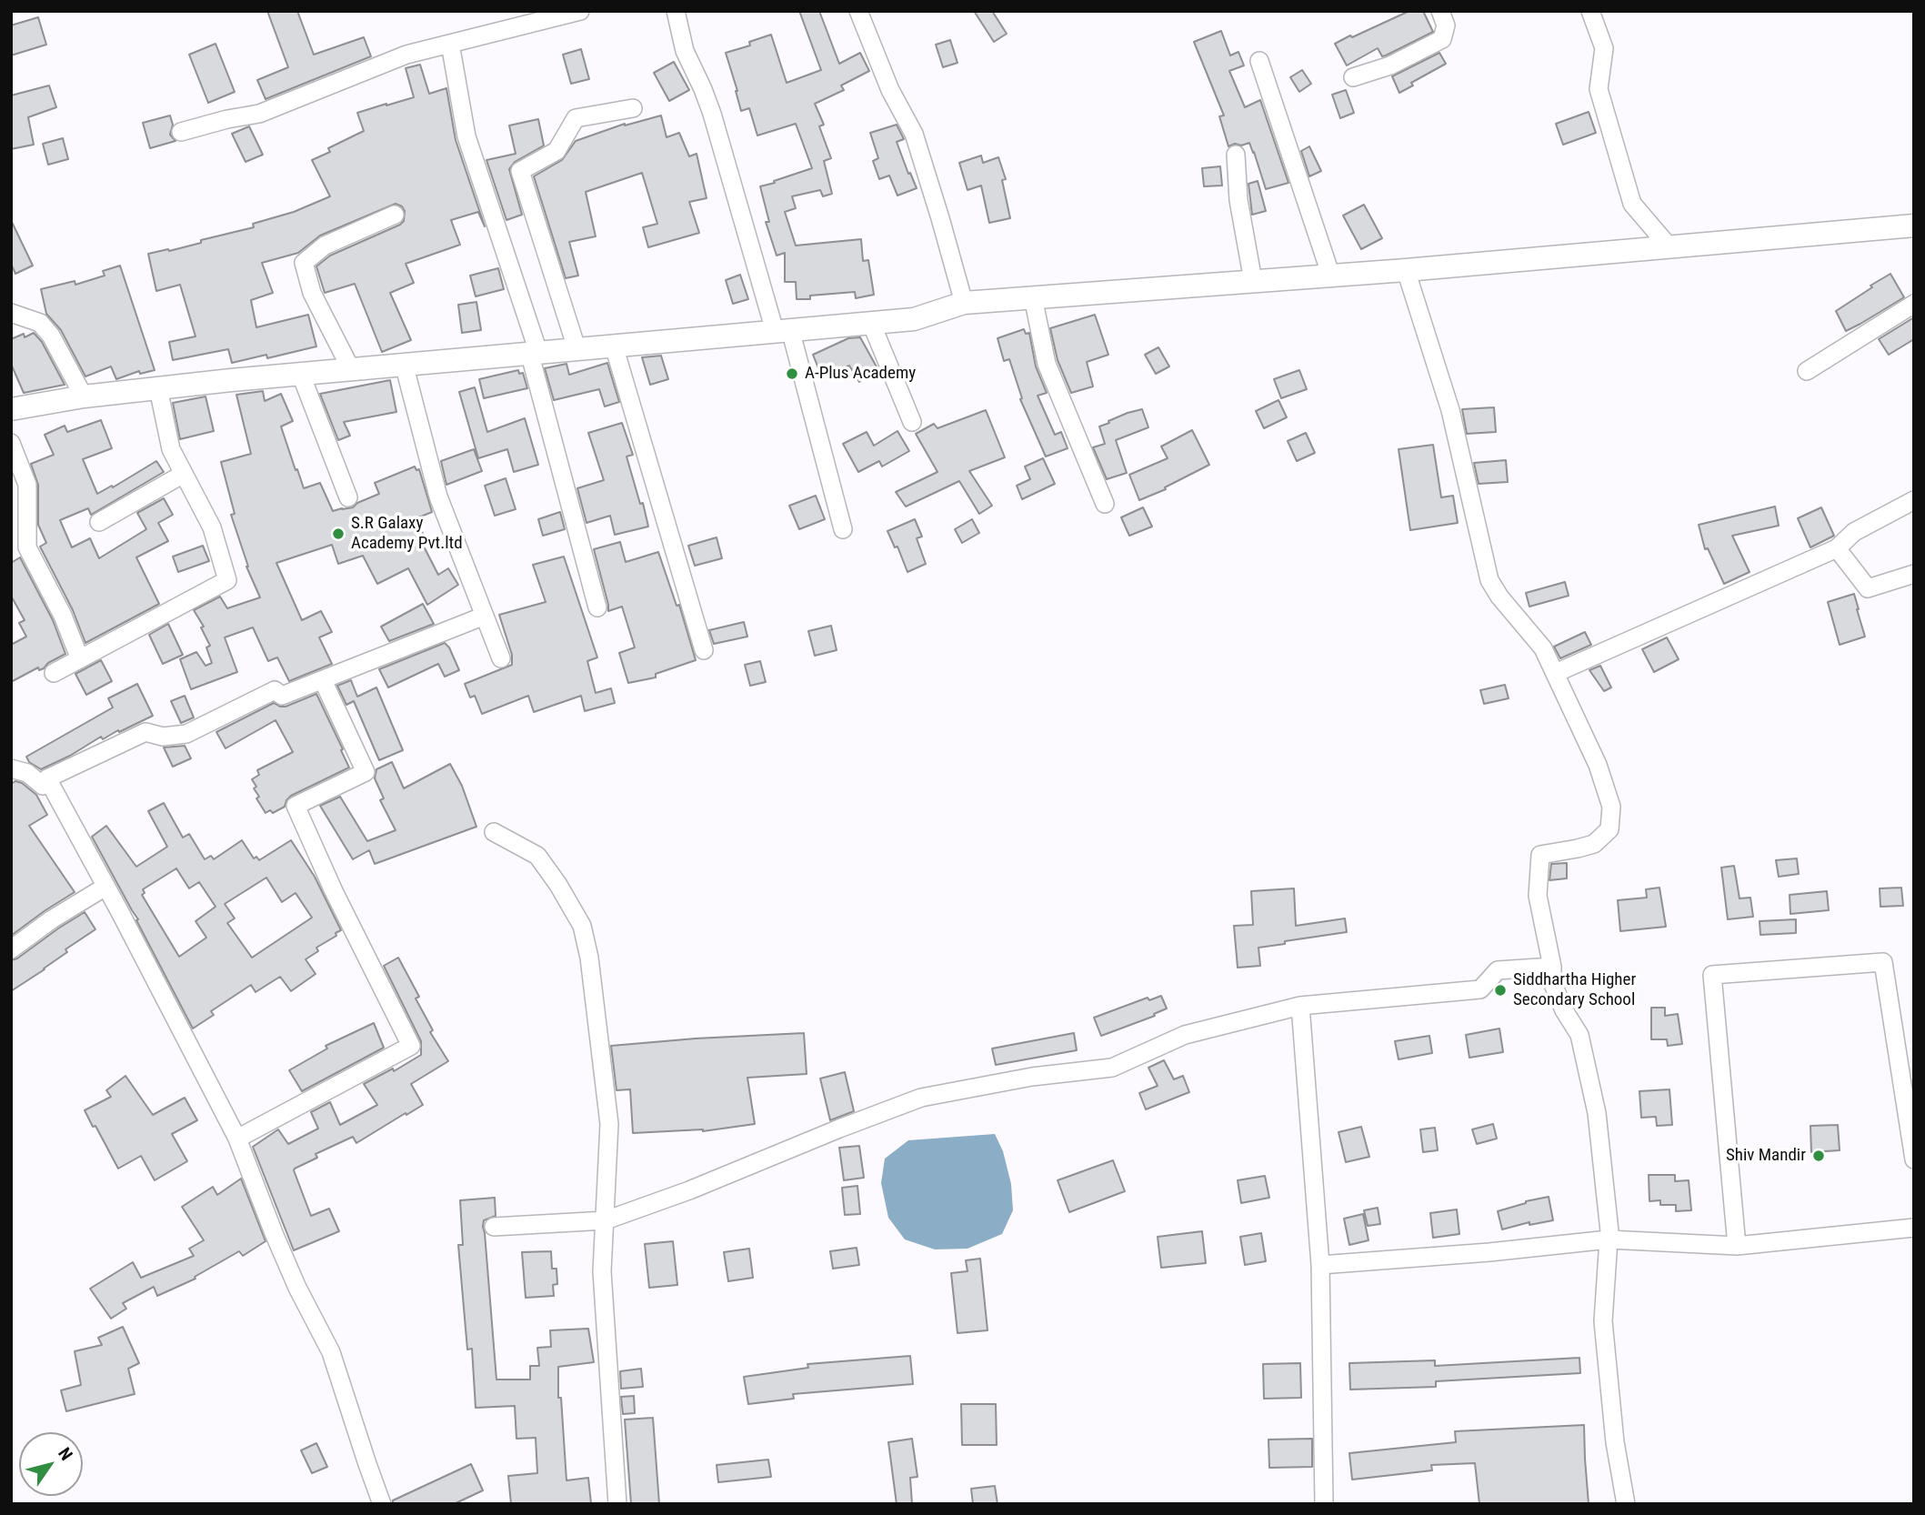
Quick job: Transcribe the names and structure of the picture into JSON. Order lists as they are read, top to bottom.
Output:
{
  "places": [
    "A-Plus Academy",
    "S.R Galaxy Academy Pvt.ltd",
    "Siddhartha Higher Secondary School",
    "Shiv Mandir"
  ],
  "north": "top right"
}
